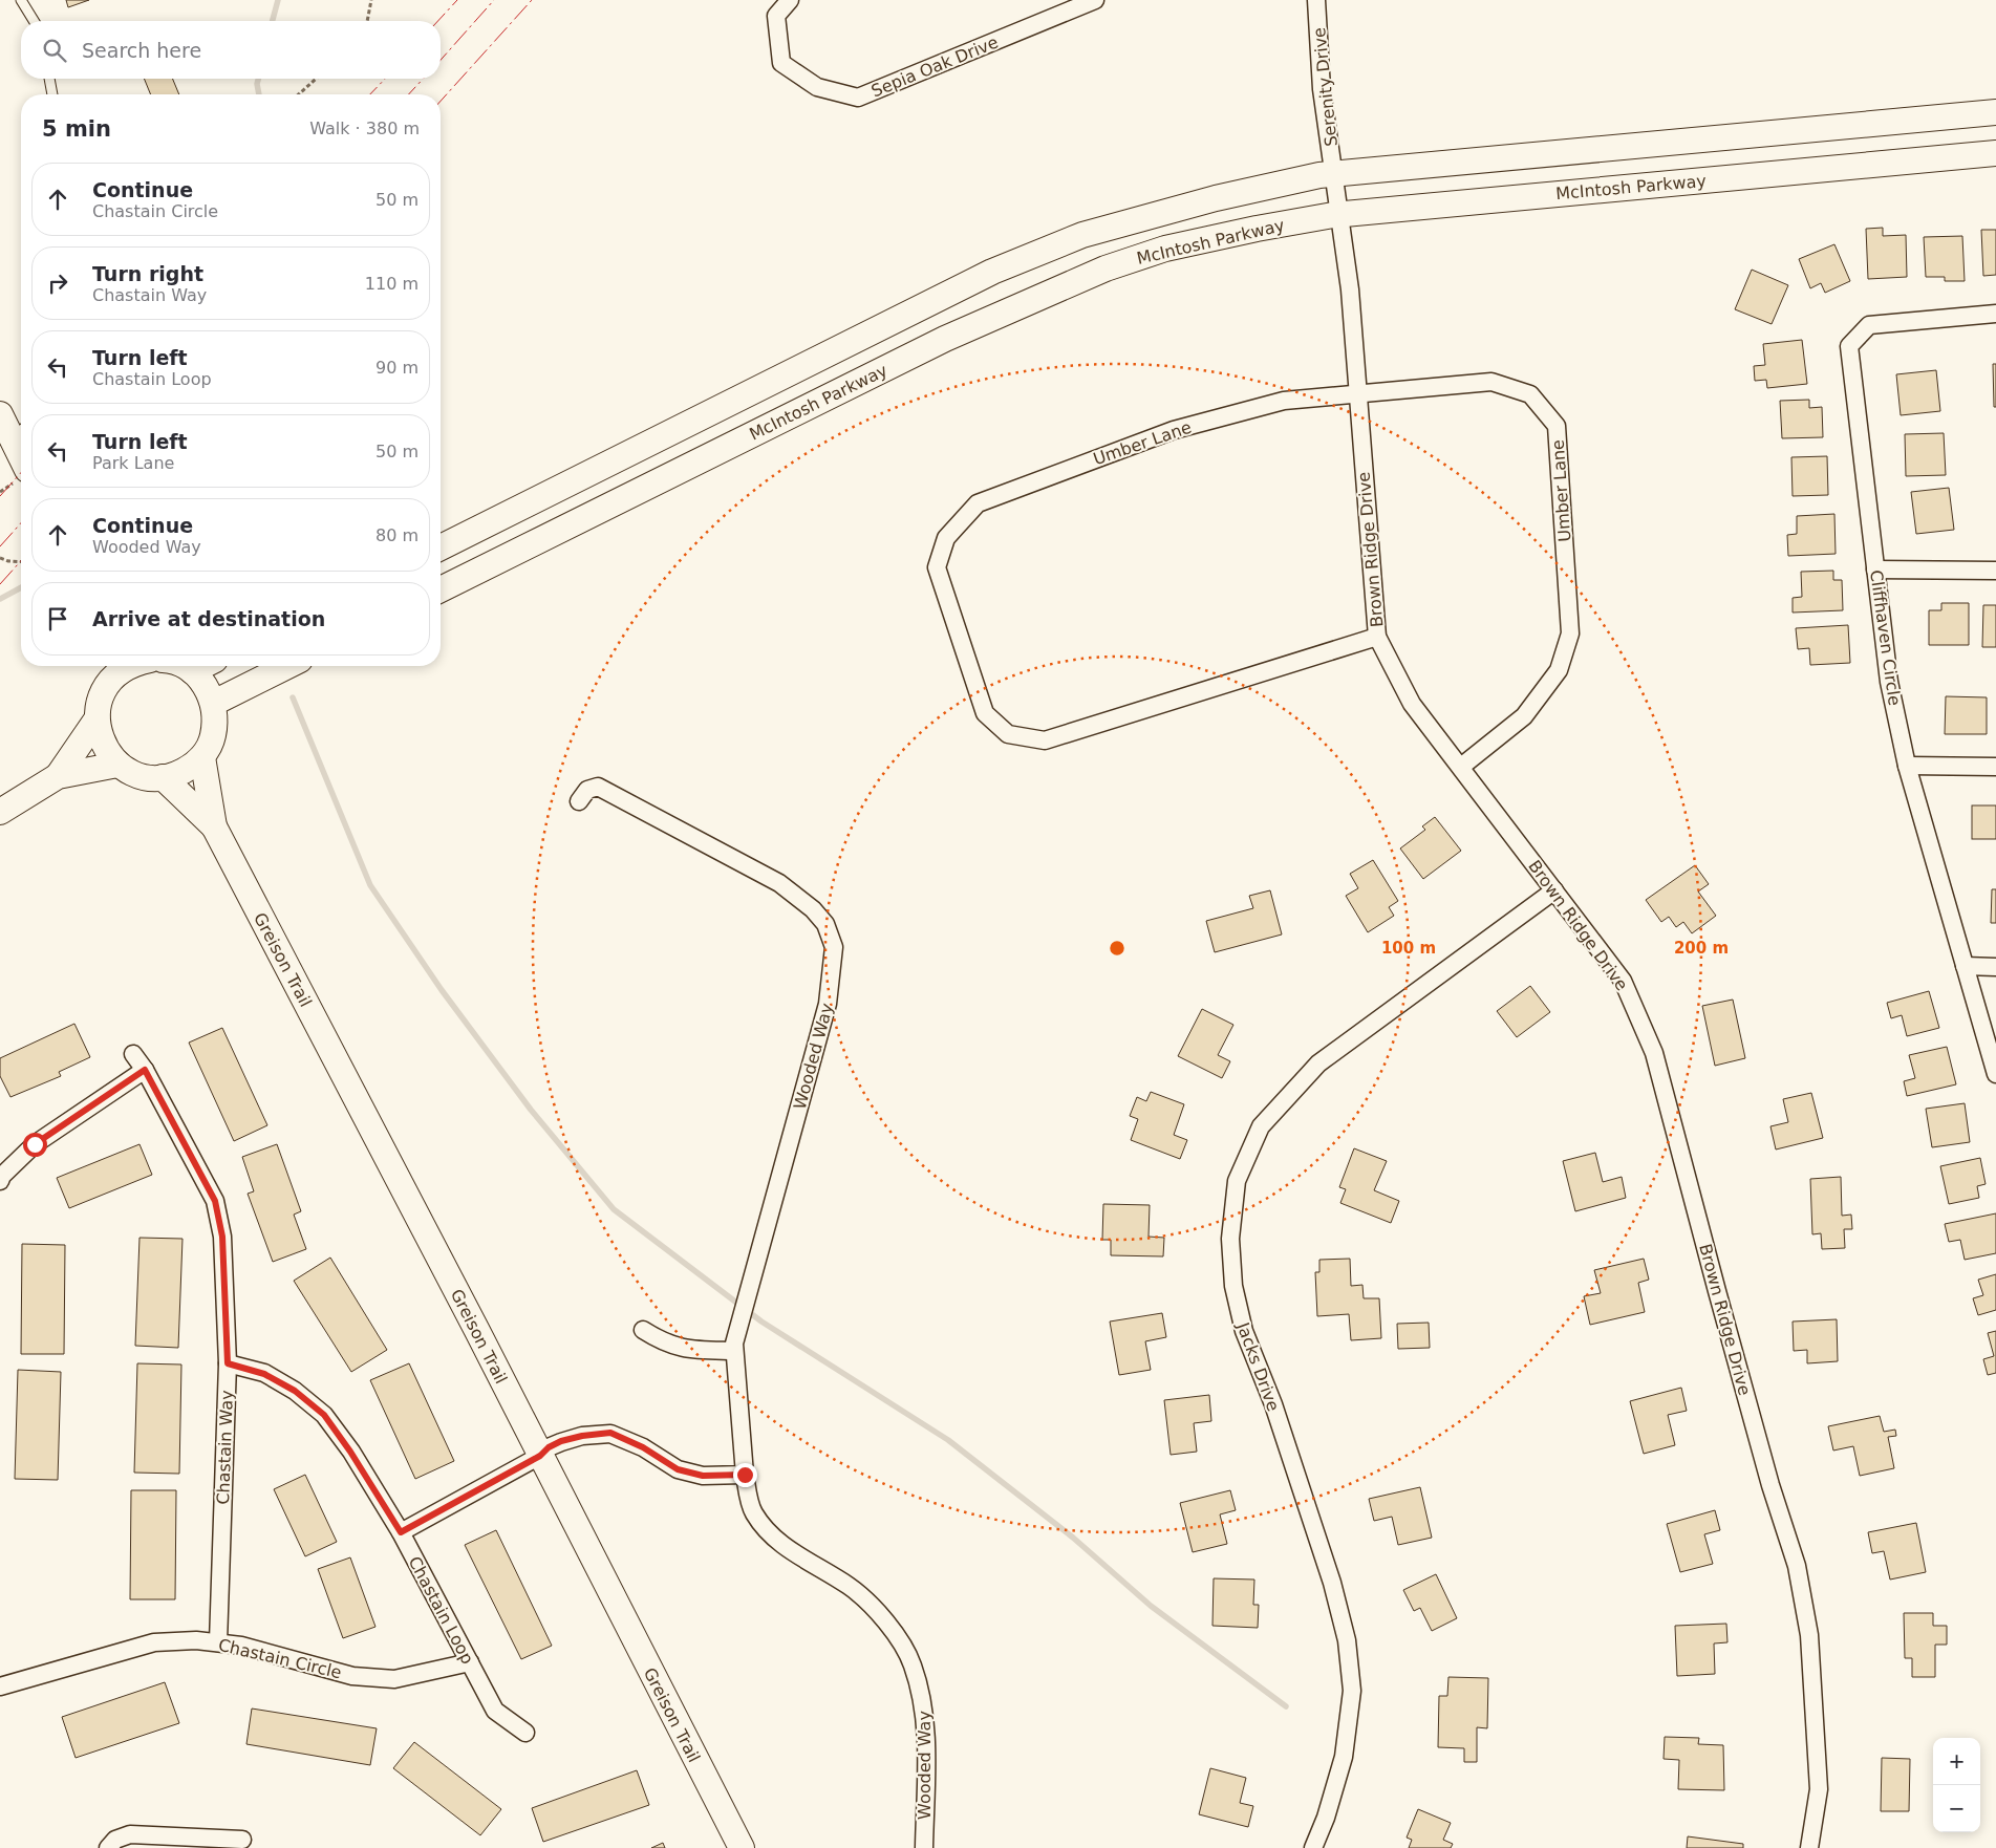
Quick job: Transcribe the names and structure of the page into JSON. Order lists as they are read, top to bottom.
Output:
{
  "streets": {
    "street": [
      "Sepia Oak Drive",
      "Serenity Drive",
      "McIntosh Parkway",
      "Umber Lane",
      "Brown Ridge Drive",
      "Cliffhaven Circle",
      "Greison Trail",
      "Wooded Way",
      "Jacks Drive",
      "Chastain Way",
      "Chastain Loop",
      "Chastain Circle"
    ]
  },
  "crossings": [
    ["Serenity Drive", "McIntosh Parkway"],
    ["Serenity Drive", "Brown Ridge Drive"],
    ["McIntosh Parkway", "Brown Ridge Drive"],
    ["Umber Lane", "Brown Ridge Drive"],
    ["Brown Ridge Drive", "Jacks Drive"],
    ["Chastain Way", "Chastain Loop"],
    ["Chastain Way", "Chastain Circle"],
    ["Chastain Loop", "Chastain Circle"]
  ],
  "page": {
    "search": "Search here",
    "heading": ["5 min", "Walk · 380 m"],
    "list": [
      ["Continue", "Chastain Circle", "50 m"],
      ["Turn right", "Chastain Way", "110 m"],
      ["Turn left", "Chastain Loop", "90 m"],
      ["Turn left", "Park Lane", "50 m"],
      ["Continue", "Wooded Way", "80 m"],
      "Arrive at destination"
    ],
    "map_buttons": ["+", "−"]
  },
  "rings": ["100 m", "200 m"]
}
